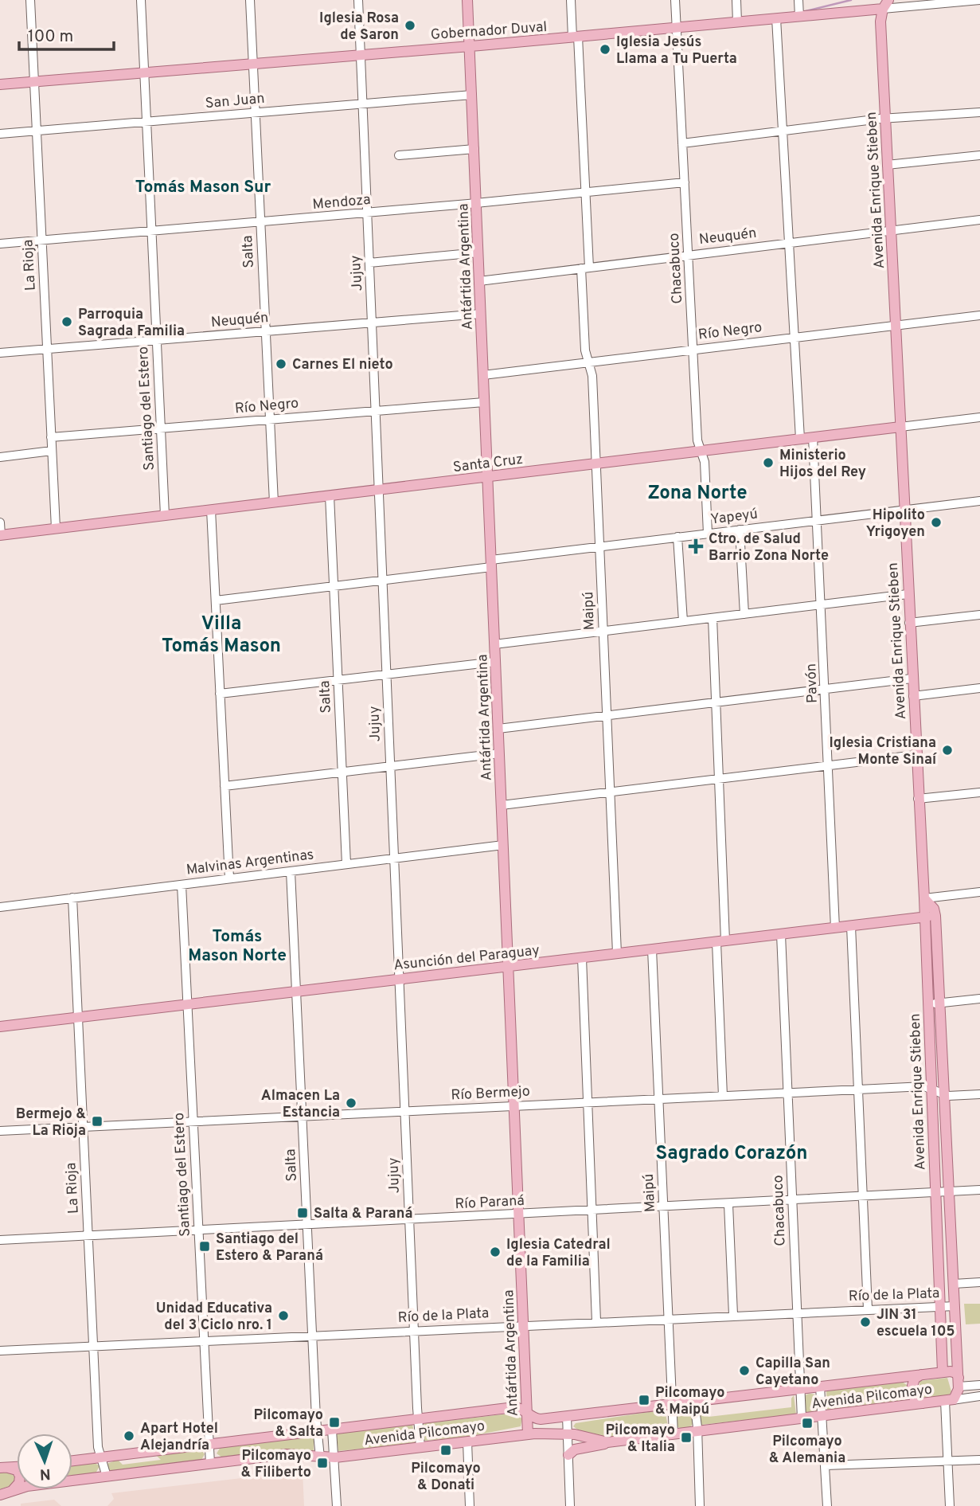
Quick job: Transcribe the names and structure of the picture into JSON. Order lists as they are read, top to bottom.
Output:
{
  "streets": {
    "main road": [
      "Gobernador Duval",
      "Avenida Enrique Stieben",
      "Antártida Argentina",
      "Santa Cruz",
      "Asunción del Paraguay",
      "Avenida Pilcomayo"
    ],
    "street": [
      "San Juan",
      "Mendoza",
      "Neuquén",
      "Salta",
      "La Rioja",
      "Chacabuco",
      "Jujuy",
      "Río Negro",
      "Santiago del Estero",
      "Yapeyú",
      "Maipú",
      "Pavón",
      "Malvinas Argentinas",
      "Río Bermejo",
      "Río Paraná",
      "Río de la Plata"
    ]
  },
  "crossings": [
    ["Gobernador Duval", "Avenida Enrique Stieben"],
    ["Gobernador Duval", "Salta"],
    ["Gobernador Duval", "La Rioja"],
    ["Gobernador Duval", "Antártida Argentina"],
    ["Gobernador Duval", "Chacabuco"],
    ["Gobernador Duval", "Jujuy"],
    ["Gobernador Duval", "Santiago del Estero"],
    ["Gobernador Duval", "Maipú"],
    ["San Juan", "Salta"],
    ["San Juan", "La Rioja"],
    ["San Juan", "Antártida Argentina"],
    ["San Juan", "Jujuy"],
    ["San Juan", "Santiago del Estero"],
    ["Avenida Enrique Stieben", "Neuquén"],
    ["Avenida Enrique Stieben", "Río Negro"],
    ["Avenida Enrique Stieben", "Santa Cruz"],
    ["Avenida Enrique Stieben", "Yapeyú"],
    ["Avenida Enrique Stieben", "Asunción del Paraguay"],
    ["Avenida Enrique Stieben", "Río Bermejo"],
    ["Avenida Enrique Stieben", "Río Paraná"],
    ["Avenida Enrique Stieben", "Río de la Plata"],
    ["Avenida Enrique Stieben", "Avenida Pilcomayo"],
    ["Mendoza", "Salta"],
    ["Mendoza", "La Rioja"],
    ["Mendoza", "Antártida Argentina"],
    ["Mendoza", "Chacabuco"],
    ["Mendoza", "Jujuy"],
    ["Mendoza", "Santiago del Estero"],
    ["Mendoza", "Maipú"],
    ["Neuquén", "Salta"],
    ["Neuquén", "La Rioja"],
    ["Neuquén", "Antártida Argentina"],
    ["Neuquén", "Chacabuco"],
    ["Neuquén", "Jujuy"],
    ["Neuquén", "Santiago del Estero"],
    ["Neuquén", "Maipú"],
    ["Salta", "Río Negro"],
    ["Salta", "Santa Cruz"],
    ["Salta", "Yapeyú"],
    ["Salta", "Malvinas Argentinas"],
    ["Salta", "Asunción del Paraguay"],
    ["Salta", "Río Bermejo"],
    ["Salta", "Río Paraná"],
    ["Salta", "Río de la Plata"],
    ["Salta", "Avenida Pilcomayo"],
    ["La Rioja", "Río Negro"],
    ["La Rioja", "Santa Cruz"],
    ["La Rioja", "Malvinas Argentinas"],
    ["La Rioja", "Asunción del Paraguay"],
    ["La Rioja", "Río Bermejo"],
    ["La Rioja", "Río Paraná"],
    ["La Rioja", "Río de la Plata"],
    ["La Rioja", "Avenida Pilcomayo"],
    ["Antártida Argentina", "Río Negro"],
    ["Antártida Argentina", "Santa Cruz"],
    ["Antártida Argentina", "Yapeyú"],
    ["Antártida Argentina", "Malvinas Argentinas"],
    ["Antártida Argentina", "Asunción del Paraguay"],
    ["Antártida Argentina", "Río Bermejo"],
    ["Antártida Argentina", "Río Paraná"],
    ["Antártida Argentina", "Río de la Plata"],
    ["Antártida Argentina", "Avenida Pilcomayo"],
    ["Chacabuco", "Río Negro"],
    ["Chacabuco", "Santa Cruz"],
    ["Chacabuco", "Yapeyú"],
    ["Chacabuco", "Asunción del Paraguay"],
    ["Chacabuco", "Río Bermejo"],
    ["Chacabuco", "Río Paraná"],
    ["Chacabuco", "Río de la Plata"],
    ["Chacabuco", "Avenida Pilcomayo"],
    ["Jujuy", "Río Negro"],
    ["Jujuy", "Santa Cruz"],
    ["Jujuy", "Yapeyú"],
    ["Jujuy", "Malvinas Argentinas"],
    ["Jujuy", "Asunción del Paraguay"],
    ["Jujuy", "Río Bermejo"],
    ["Jujuy", "Río Paraná"],
    ["Jujuy", "Río de la Plata"],
    ["Jujuy", "Avenida Pilcomayo"],
    ["Río Negro", "Santiago del Estero"],
    ["Río Negro", "Maipú"],
    ["Santiago del Estero", "Santa Cruz"],
    ["Santiago del Estero", "Malvinas Argentinas"],
    ["Santiago del Estero", "Asunción del Paraguay"],
    ["Santiago del Estero", "Río Bermejo"],
    ["Santiago del Estero", "Río Paraná"],
    ["Santiago del Estero", "Río de la Plata"],
    ["Santiago del Estero", "Avenida Pilcomayo"],
    ["Santa Cruz", "Maipú"],
    ["Santa Cruz", "Pavón"],
    ["Yapeyú", "Maipú"],
    ["Yapeyú", "Pavón"],
    ["Maipú", "Asunción del Paraguay"],
    ["Maipú", "Río Bermejo"],
    ["Maipú", "Río Paraná"],
    ["Maipú", "Río de la Plata"],
    ["Maipú", "Avenida Pilcomayo"],
    ["Pavón", "Asunción del Paraguay"]
  ],
  "districts": [
    "Tomás Mason Sur",
    "Zona Norte",
    "Villa Tomás Mason",
    "Tomás Mason Norte",
    "Sagrado Corazón"
  ],
  "places": {
    "other": [
      "Iglesia Rosa de Saron",
      "Iglesia Jesús Llama a Tu Puerta",
      "Parroquia Sagrada Familia",
      "Carnes El nieto",
      "Ministerio Hijos del Rey",
      "Hipolito Yrigoyen",
      "Iglesia Cristiana Monte Sinaí",
      "Almacen La Estancia",
      "Iglesia Catedral de la Familia",
      "Unidad Educativa del 3 Ciclo nro. 1",
      "JIN 31 escuela 105",
      "Capilla San Cayetano",
      "Apart Hotel Alejandría"
    ],
    "health": ["Ctro. de Salud Barrio Zona Norte"],
    "transit": [
      "Bermejo & La Rioja",
      "Salta & Paraná",
      "Santiago del Estero & Paraná",
      "Pilcomayo & Maipú",
      "Pilcomayo & Salta",
      "Pilcomayo & Alemania",
      "Pilcomayo & Italia",
      "Pilcomayo & Donati",
      "Pilcomayo & Filiberto"
    ]
  },
  "scale_bar": "100 m",
  "north": "bottom"
}
